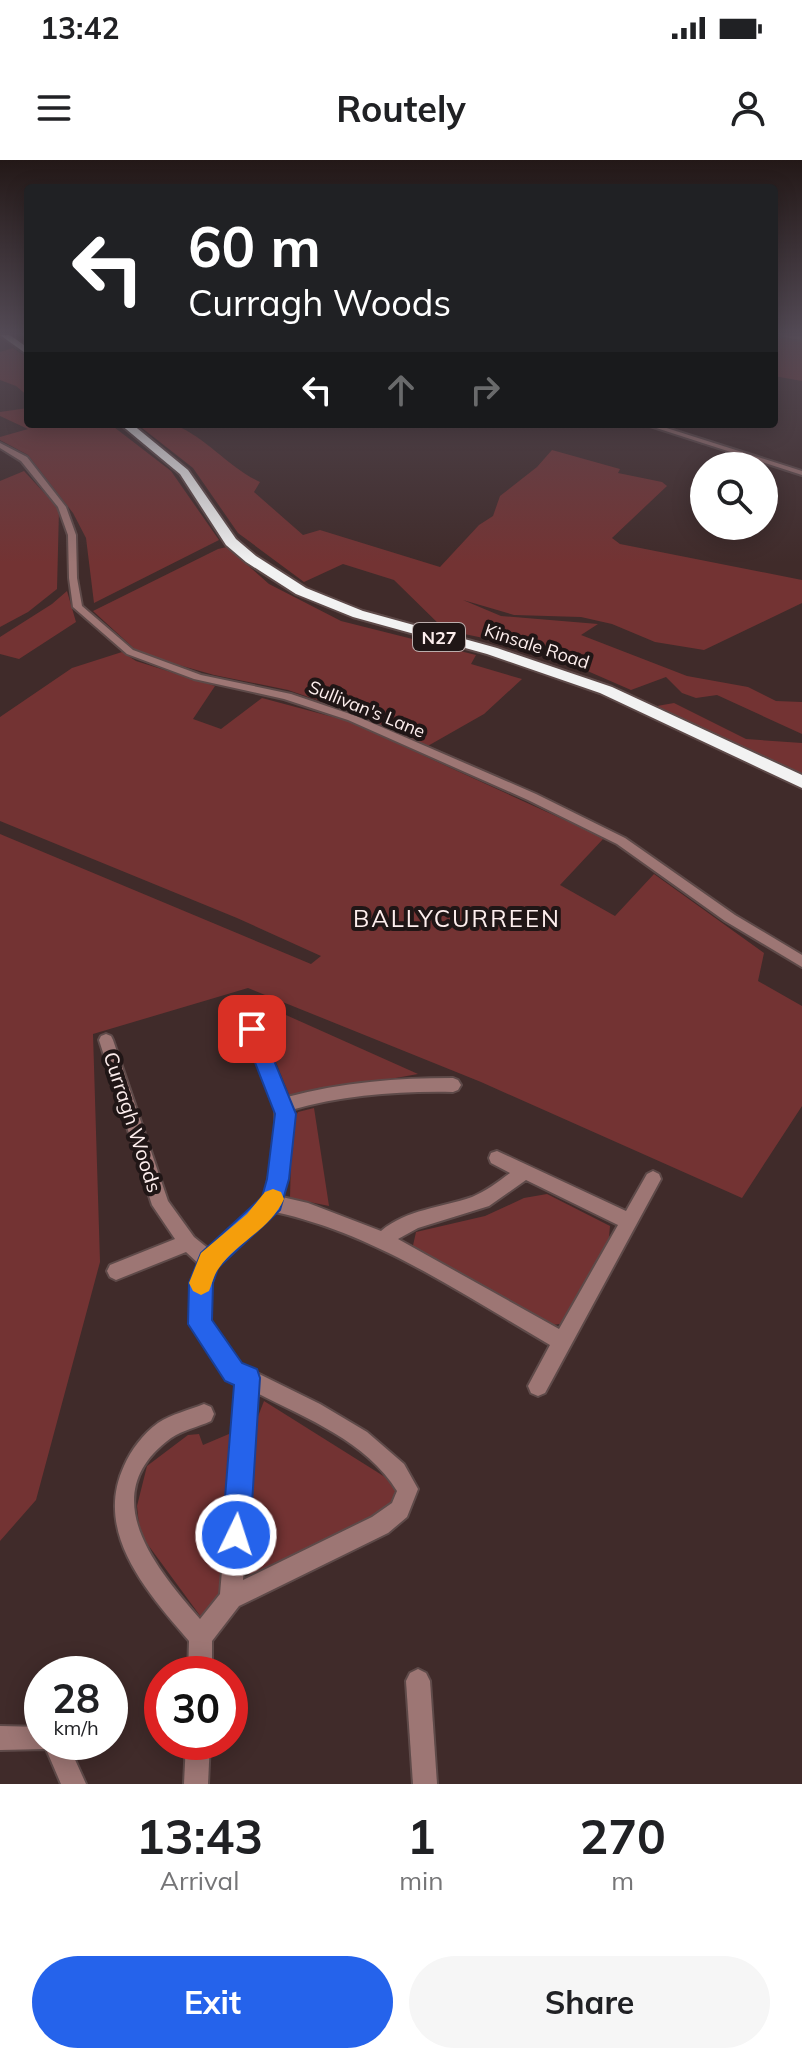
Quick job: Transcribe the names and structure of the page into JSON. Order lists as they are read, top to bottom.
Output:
{
  "streets": {
    "highway": ["N27", "Kinsale Road"],
    "street": ["Sullivan's Lane", "Curragh Woods"]
  },
  "districts": ["BALLYCURREEN"],
  "page": {
    "status": "13:42",
    "header": "Routely",
    "turn": ["60 m", "Curragh Woods"],
    "speed": "28 km/h",
    "limit": "30",
    "eta": [
      "13:43",
      "Arrival",
      "1",
      "min",
      "270",
      "m"
    ],
    "buttons": ["Exit", "Share"]
  }
}
